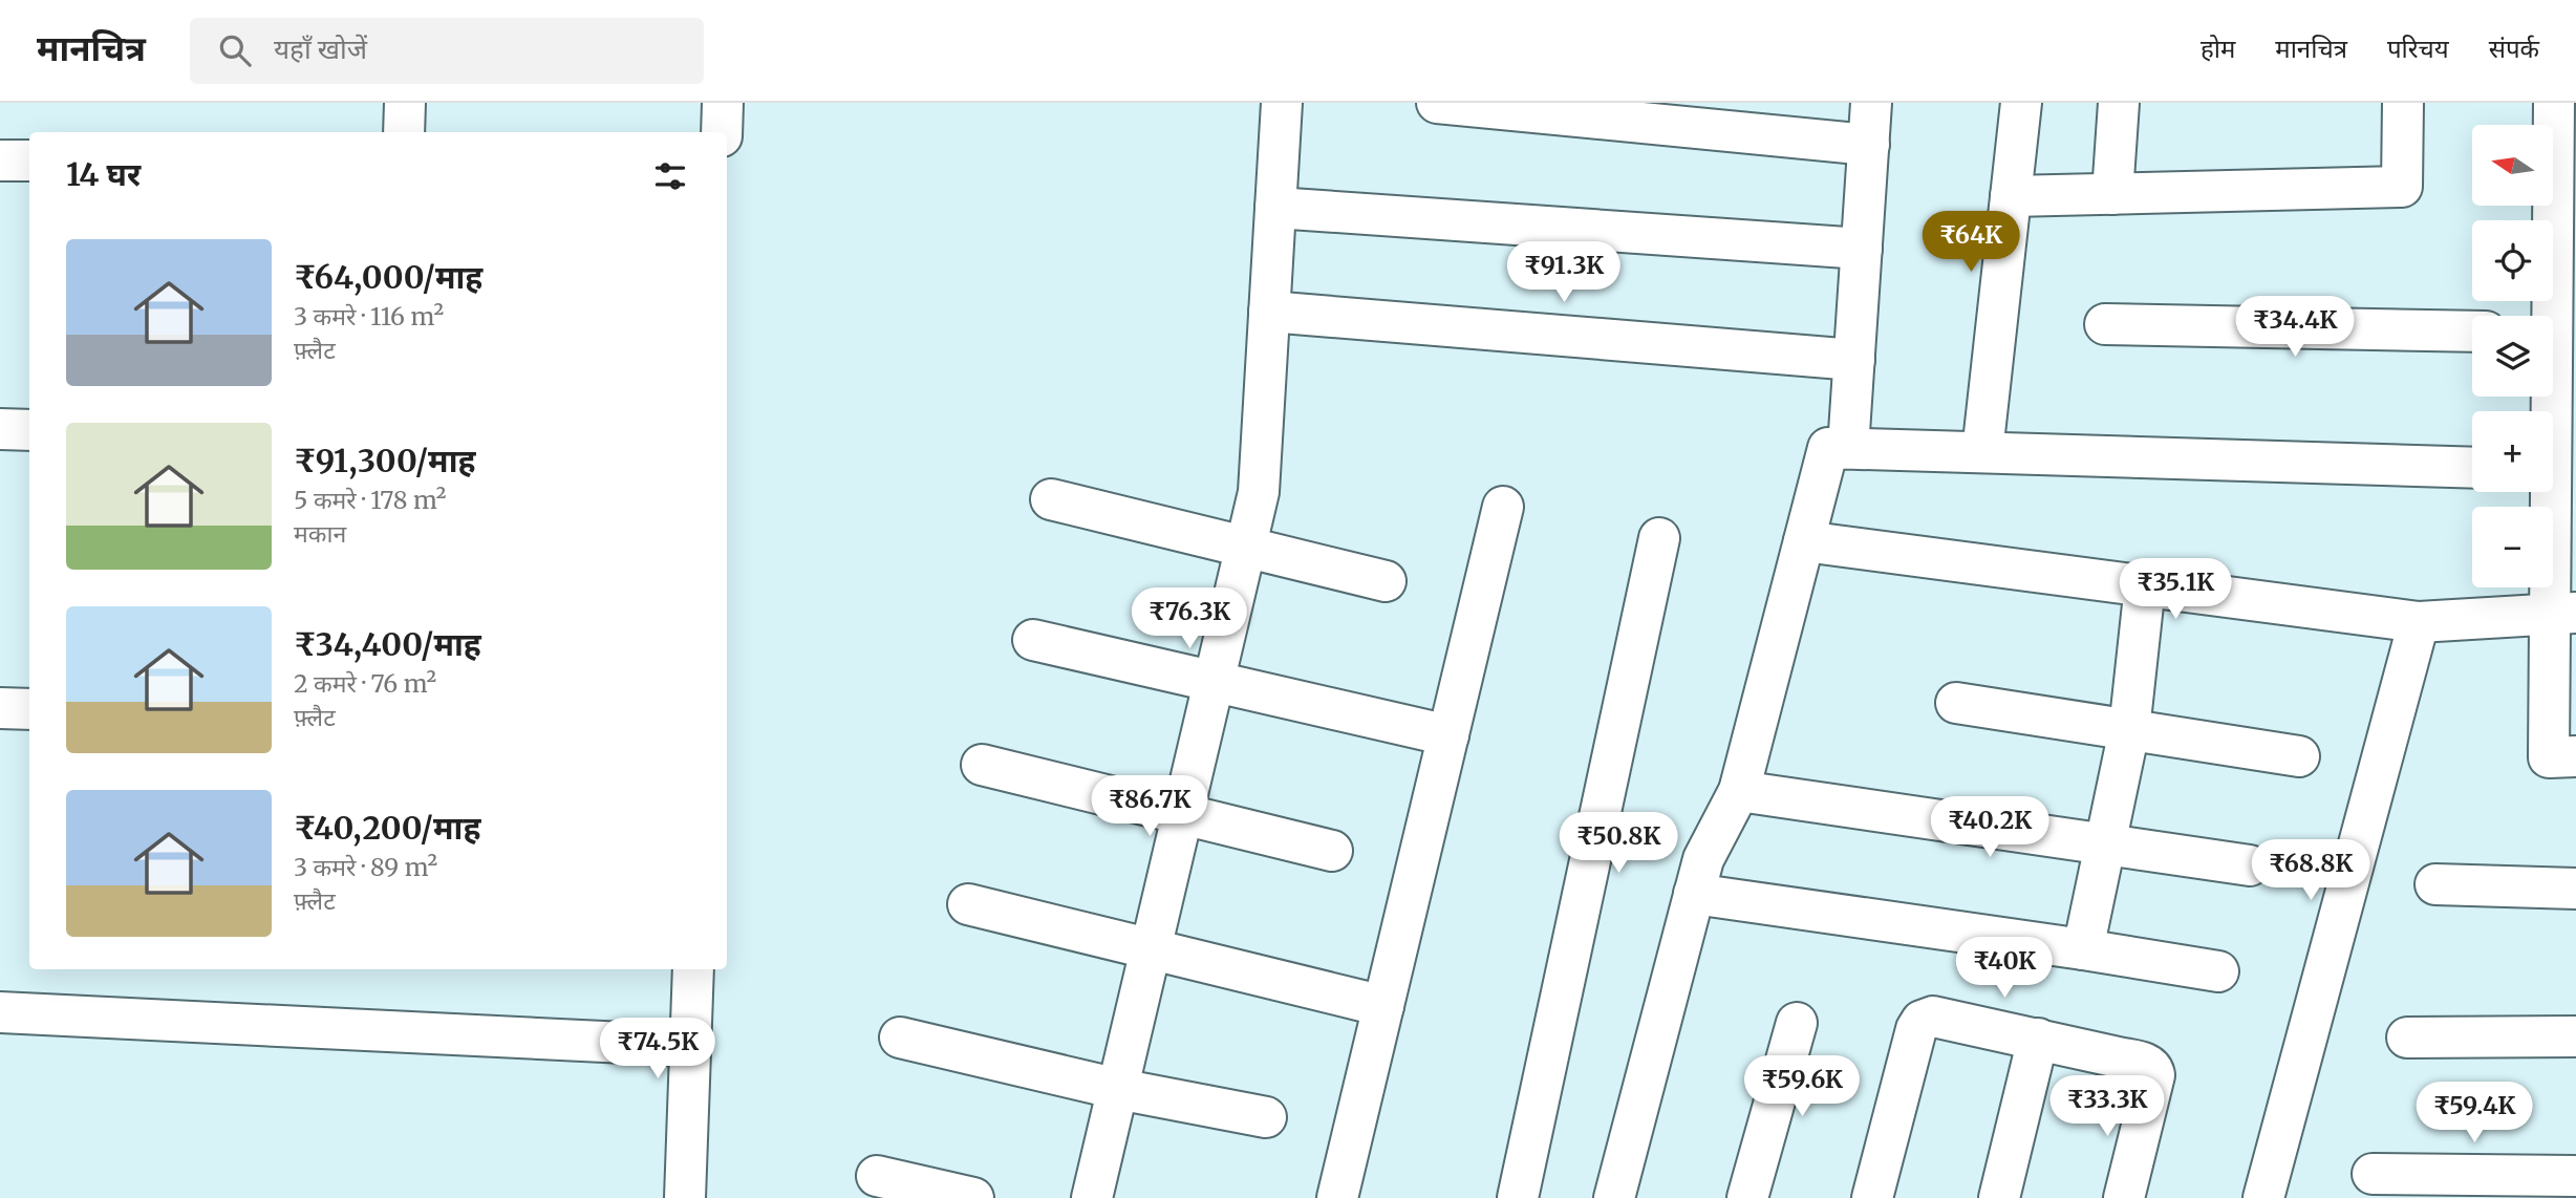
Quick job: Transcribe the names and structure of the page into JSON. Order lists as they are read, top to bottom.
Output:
{
  "north": "left",
  "page": {
    "header": "मानचित्र",
    "search": "यहाँ खोजें",
    "nav": [
      "होम",
      "मानचित्र",
      "परिचय",
      "संपर्क"
    ],
    "map_buttons": ["+", "−"],
    "heading": "14 घर",
    "price": [
      "₹64K",
      "₹91.3K",
      "₹34.4K",
      "₹35.1K",
      "₹76.3K",
      "₹86.7K",
      "₹40.2K",
      "₹50.8K",
      "₹68.8K",
      "₹40K",
      "₹74.5K",
      "₹59.6K",
      "₹33.3K",
      "₹59.4K"
    ],
    "list": [
      {
        "name": "₹64,000/माह",
        "note": "3 कमरे · 116 m² · फ़्लैट"
      },
      {
        "name": "₹91,300/माह",
        "note": "5 कमरे · 178 m² · मकान"
      },
      {
        "name": "₹34,400/माह",
        "note": "2 कमरे · 76 m² · फ़्लैट"
      },
      {
        "name": "₹40,200/माह",
        "note": "3 कमरे · 89 m² · फ़्लैट"
      }
    ]
  }
}
